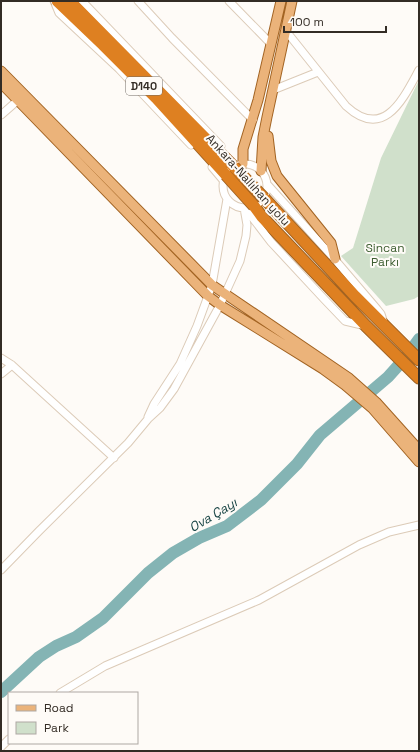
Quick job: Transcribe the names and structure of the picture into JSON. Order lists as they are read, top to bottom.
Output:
{
  "streets": {
    "highway": ["D140", "Ankara-Nallıhan yolu"]
  },
  "water": ["Ova Çayı"],
  "parks": ["Sincan Parkı"],
  "legend": ["Road", "Park"],
  "scale_bar": "100 m"
}
